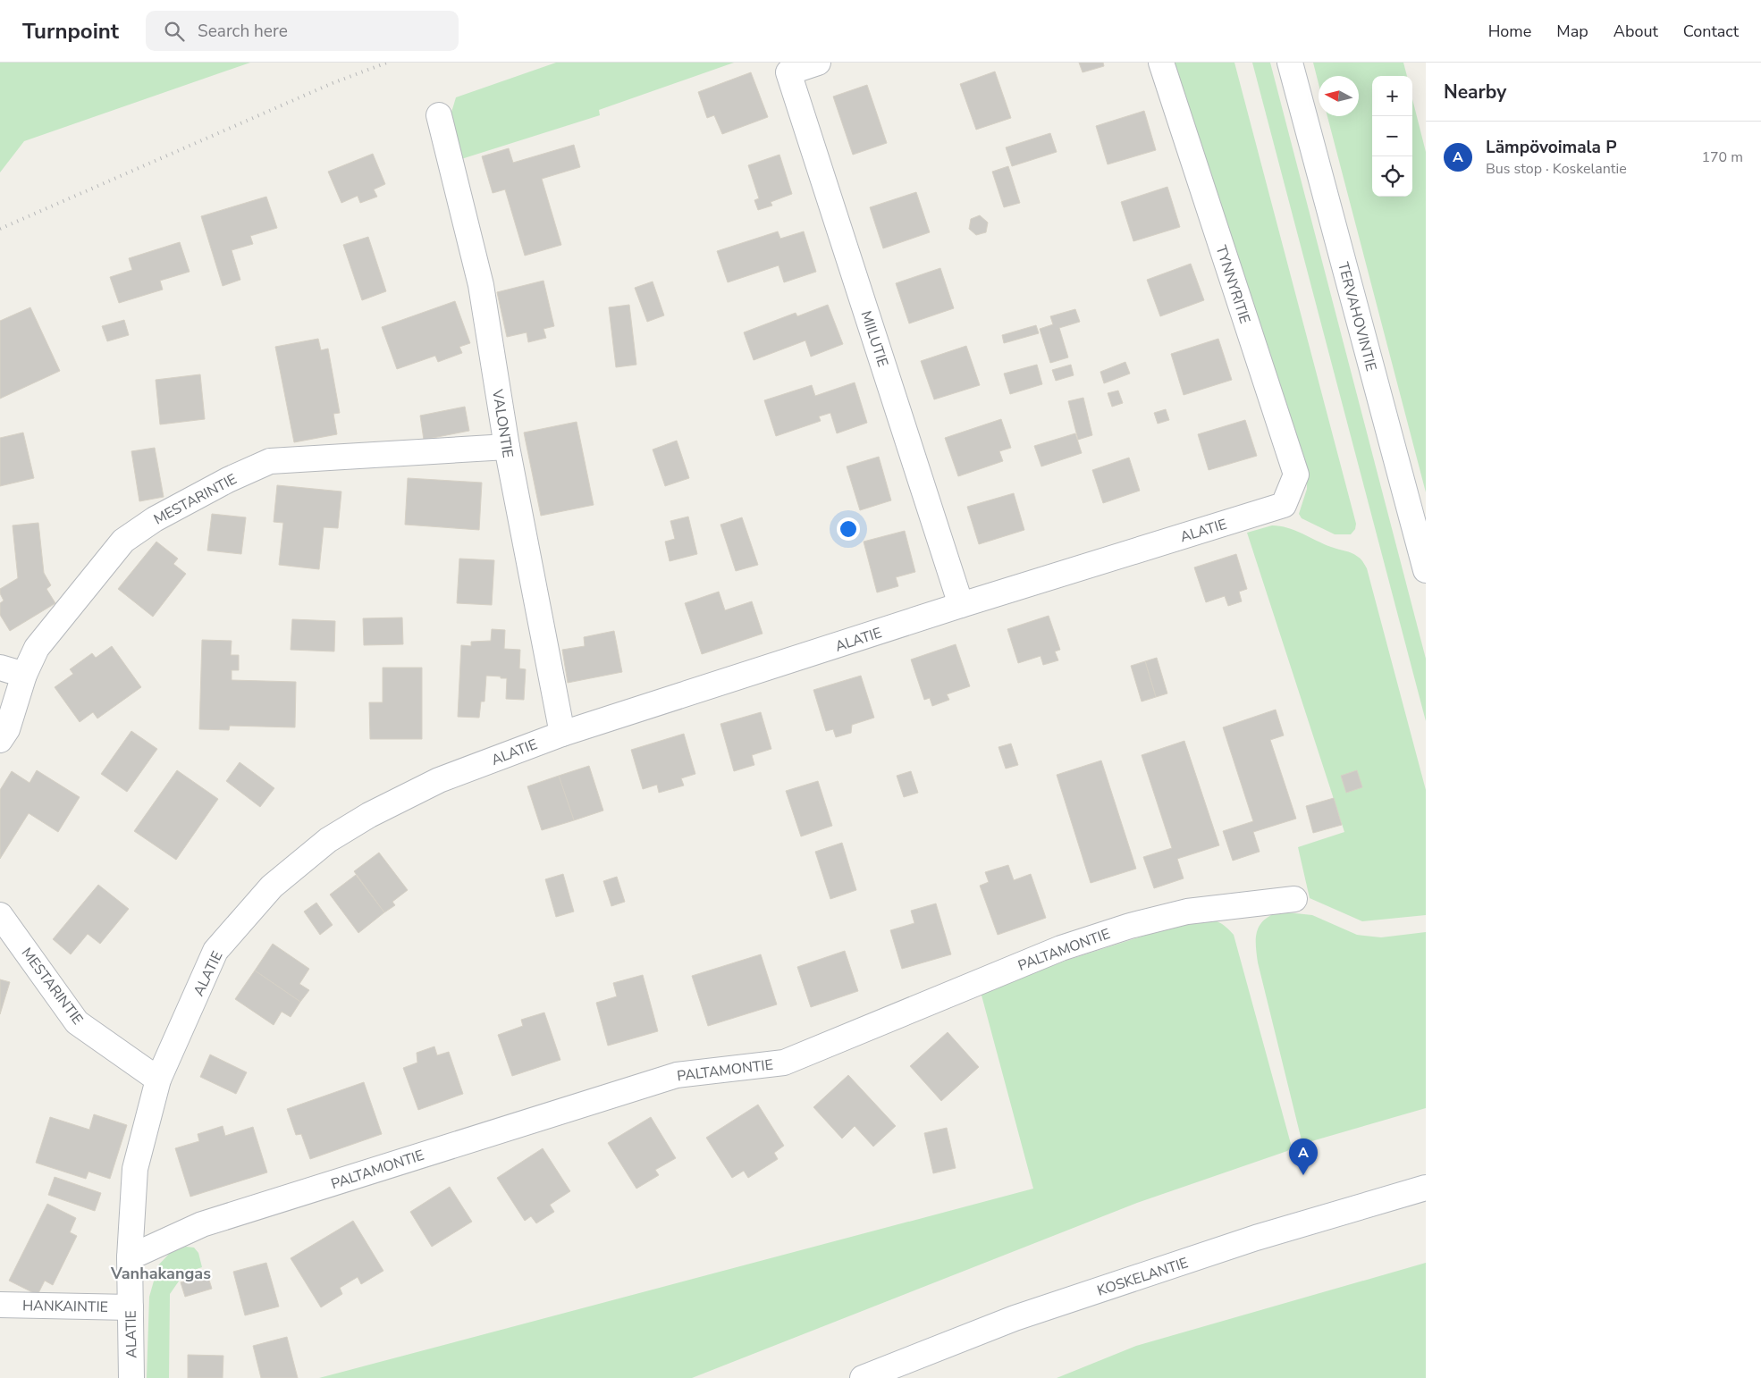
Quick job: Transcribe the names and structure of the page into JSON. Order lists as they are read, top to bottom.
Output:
{
  "streets": {
    "street": [
      "TYNNYRITIE",
      "TERVAHOVINTIE",
      "MIILUTIE",
      "VALONTIE",
      "MESTARINTIE",
      "ALATIE",
      "PALTAMONTIE",
      "KOSKELANTIE",
      "HANKAINTIE"
    ]
  },
  "crossings": [
    ["TYNNYRITIE", "ALATIE"],
    ["MIILUTIE", "ALATIE"],
    ["VALONTIE", "MESTARINTIE"],
    ["VALONTIE", "ALATIE"],
    ["MESTARINTIE", "ALATIE"],
    ["ALATIE", "PALTAMONTIE"],
    ["ALATIE", "HANKAINTIE"]
  ],
  "districts": ["Vanhakangas"],
  "north": "left",
  "page": {
    "header": "Turnpoint",
    "search": "Search here",
    "nav": [
      "Home",
      "Map",
      "About",
      "Contact"
    ],
    "heading": "Nearby",
    "map_buttons": ["+", "−"],
    "list": [
      {
        "mark": "A",
        "name": "Lämpövoimala P",
        "note": "Bus stop · Koskelantie",
        "value": "170 m"
      }
    ],
    "pins": "A"
  }
}
